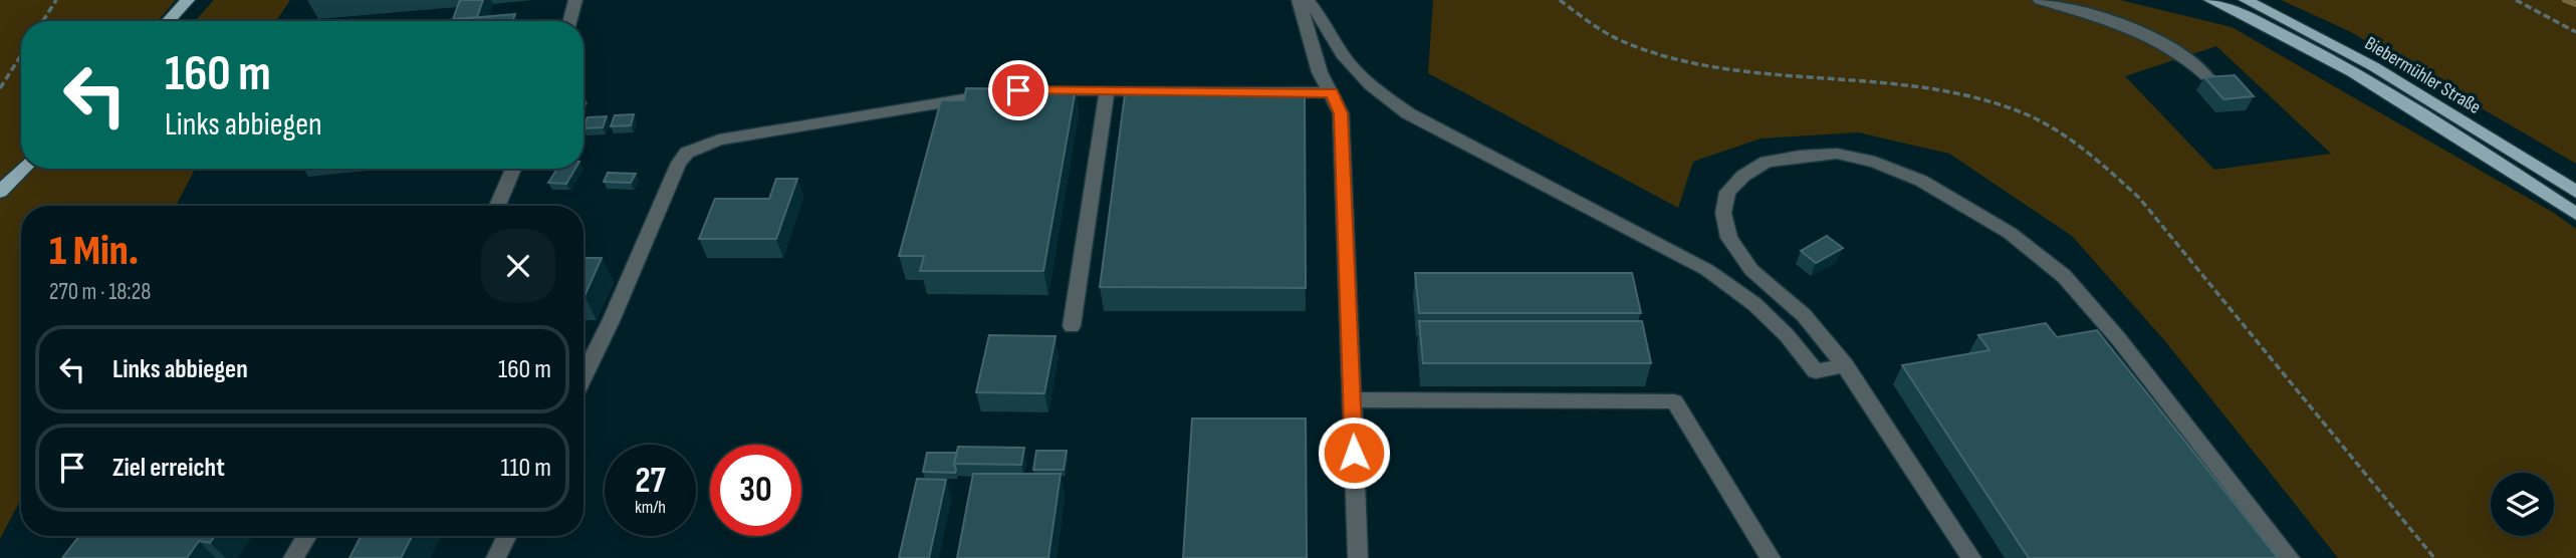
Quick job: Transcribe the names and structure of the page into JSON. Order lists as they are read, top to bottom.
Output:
{
  "streets": {
    "main road": ["Biebermühler Straße"]
  },
  "page": {
    "turn": ["160 m", "Links abbiegen"],
    "heading": ["1 Min.", "270 m · 18:28"],
    "list": [
      {
        "name": "Links abbiegen",
        "value": "160 m"
      },
      {
        "name": "Ziel erreicht",
        "value": "110 m"
      }
    ],
    "speed": "27 km/h",
    "limit": "30"
  }
}
